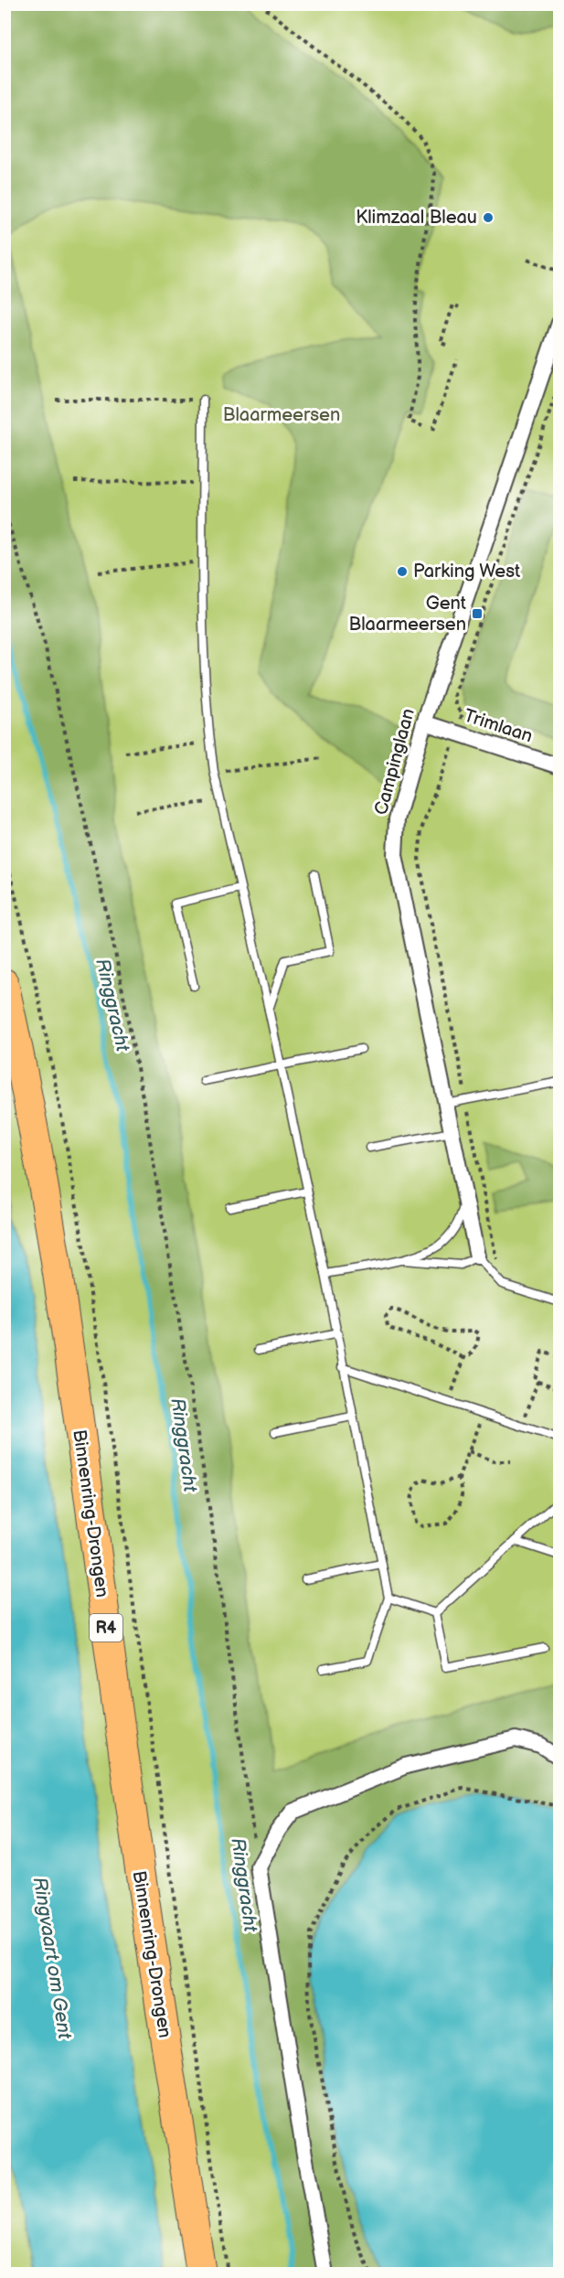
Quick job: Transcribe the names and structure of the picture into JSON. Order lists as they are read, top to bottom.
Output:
{
  "streets": {
    "highway": ["Binnenring-Drongen", "R4"],
    "street": ["Trimlaan", "Campinglaan"]
  },
  "crossings": [
    ["Trimlaan", "Campinglaan"]
  ],
  "water": ["Ringgracht", "Ringvaart om Gent"],
  "parks": ["Blaarmeersen"],
  "places": {
    "other": ["Klimzaal Bleau", "Parking West"],
    "transit": ["Gent Blaarmeersen"]
  }
}
